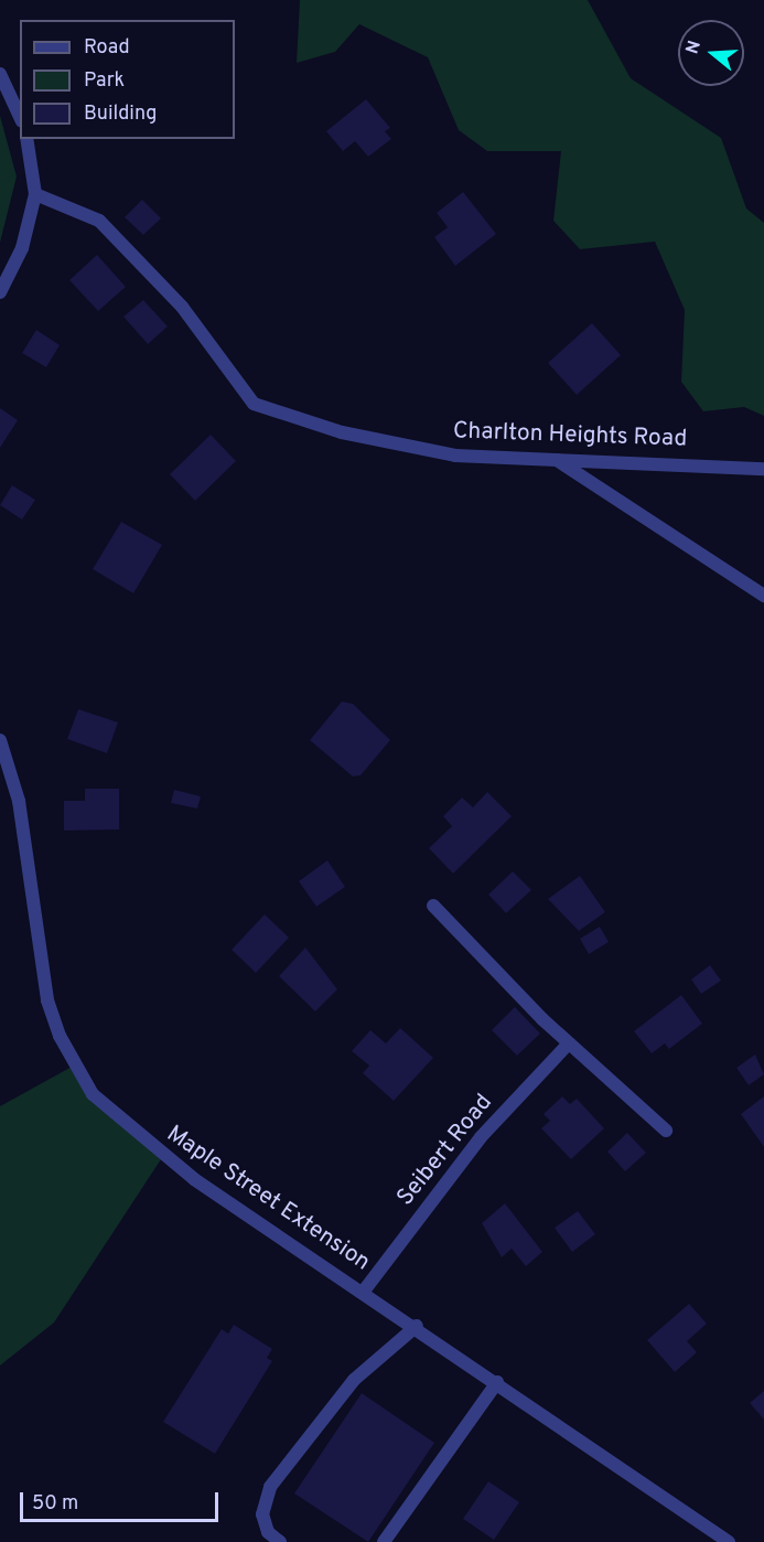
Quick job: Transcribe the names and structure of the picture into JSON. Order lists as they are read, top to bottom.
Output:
{
  "streets": {
    "street": ["Charlton Heights Road", "Seibert Road", "Maple Street Extension"]
  },
  "crossings": [
    ["Seibert Road", "Maple Street Extension"]
  ],
  "legend": ["Road", "Park", "Building"],
  "scale_bar": "50 m",
  "north": "left"
}
